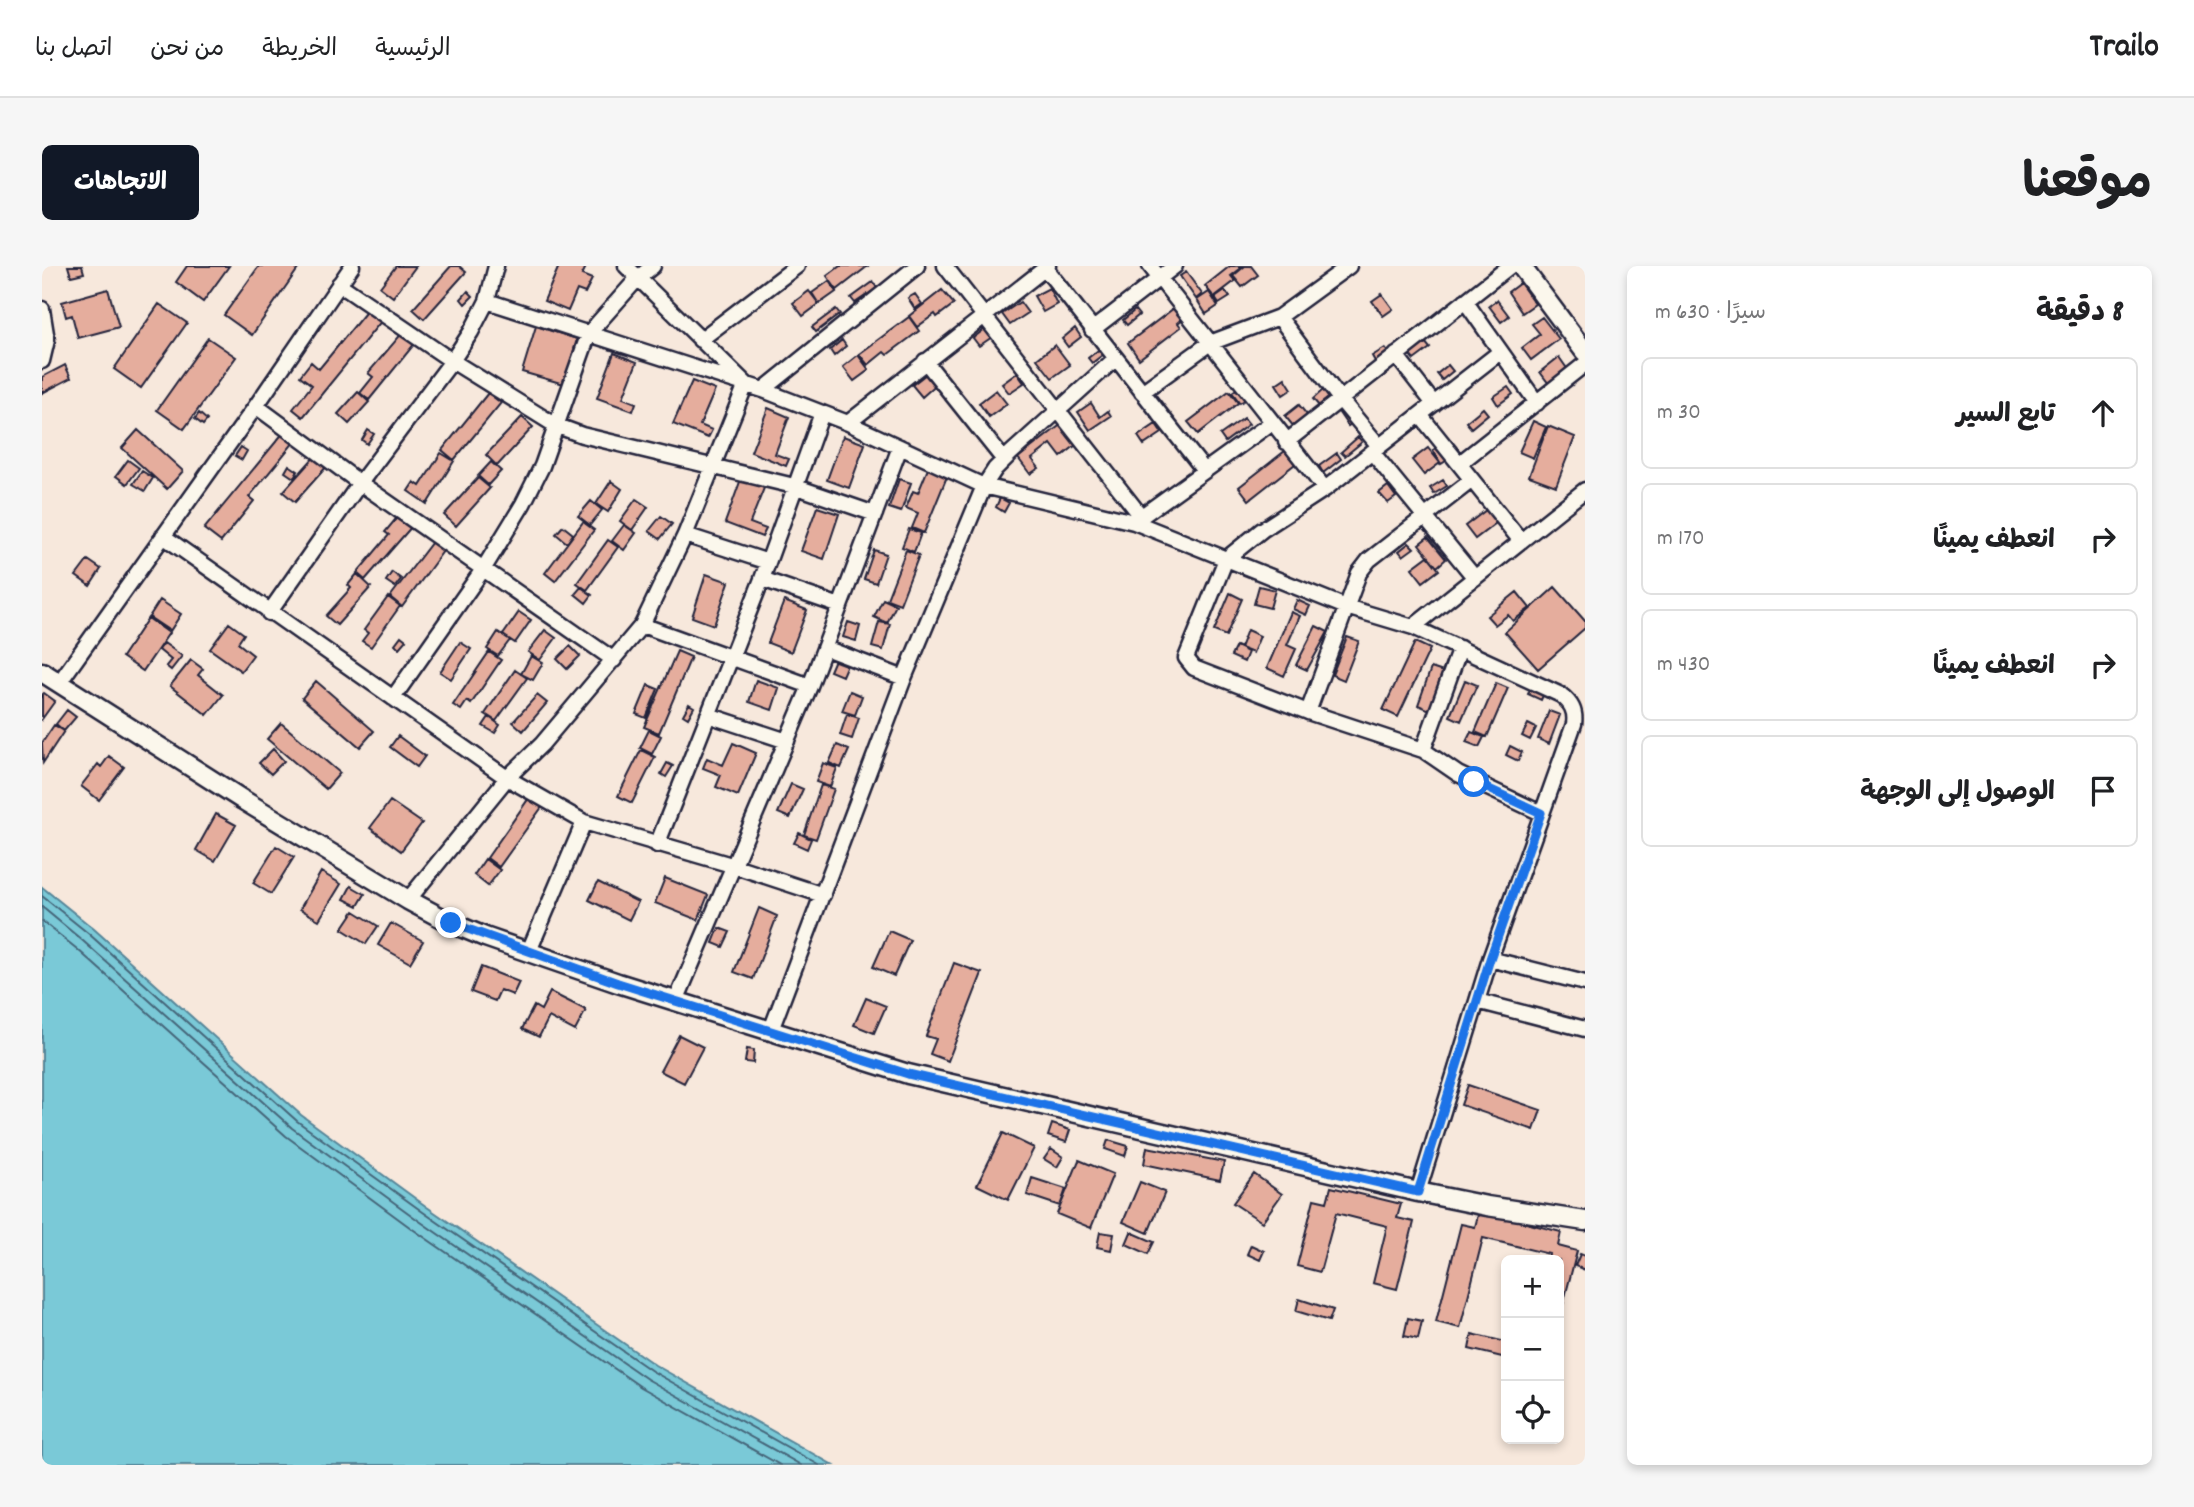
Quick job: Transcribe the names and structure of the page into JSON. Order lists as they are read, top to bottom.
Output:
{
  "page": {
    "header": "Trailo",
    "nav": [
      "الرئيسية",
      "الخريطة",
      "من نحن",
      "اتصل بنا"
    ],
    "title": "موقعنا",
    "buttons": "الاتجاهات",
    "heading": ["8 دقيقة", "سيرًا · 630 m"],
    "list": [
      ["تابع السير", "30 m"],
      ["انعطف يمينًا", "170 m"],
      ["انعطف يمينًا", "430 m"],
      "الوصول إلى الوجهة"
    ],
    "map_buttons": ["+", "−"]
  }
}
